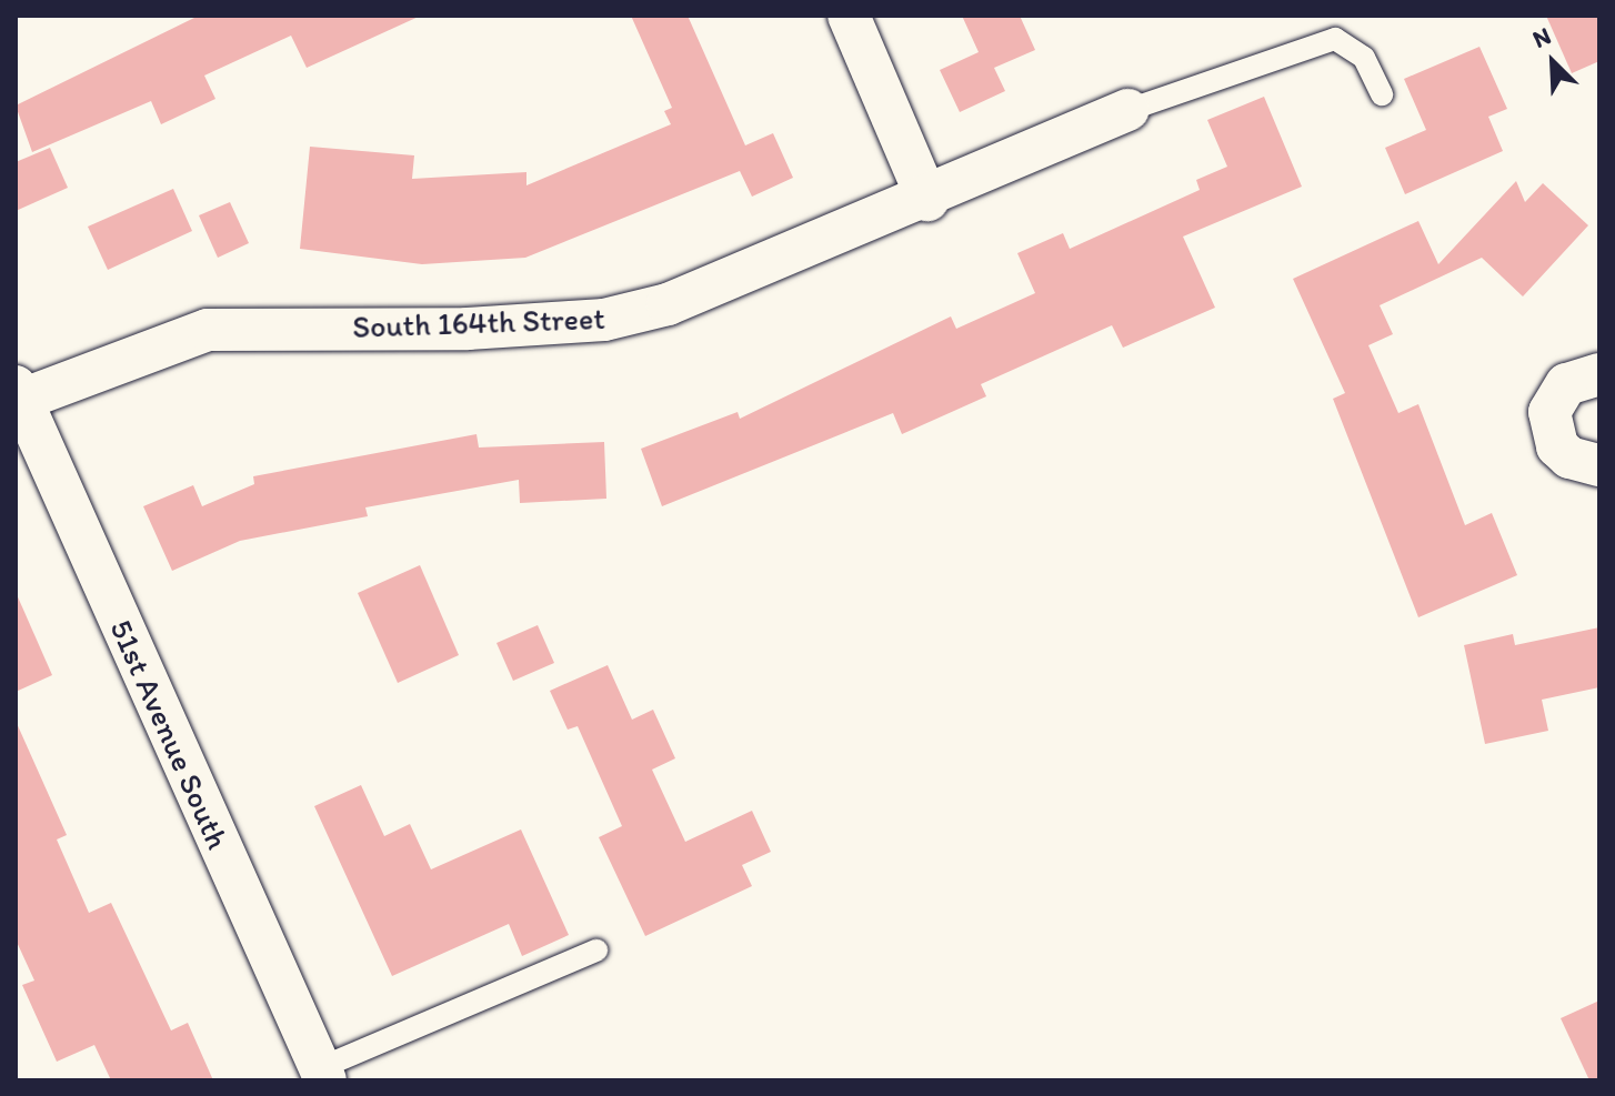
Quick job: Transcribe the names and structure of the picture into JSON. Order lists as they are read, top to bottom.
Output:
{
  "streets": {
    "street": ["South 164th Street", "51st Avenue South"]
  },
  "crossings": [
    ["South 164th Street", "51st Avenue South"]
  ],
  "north": "top left"
}
